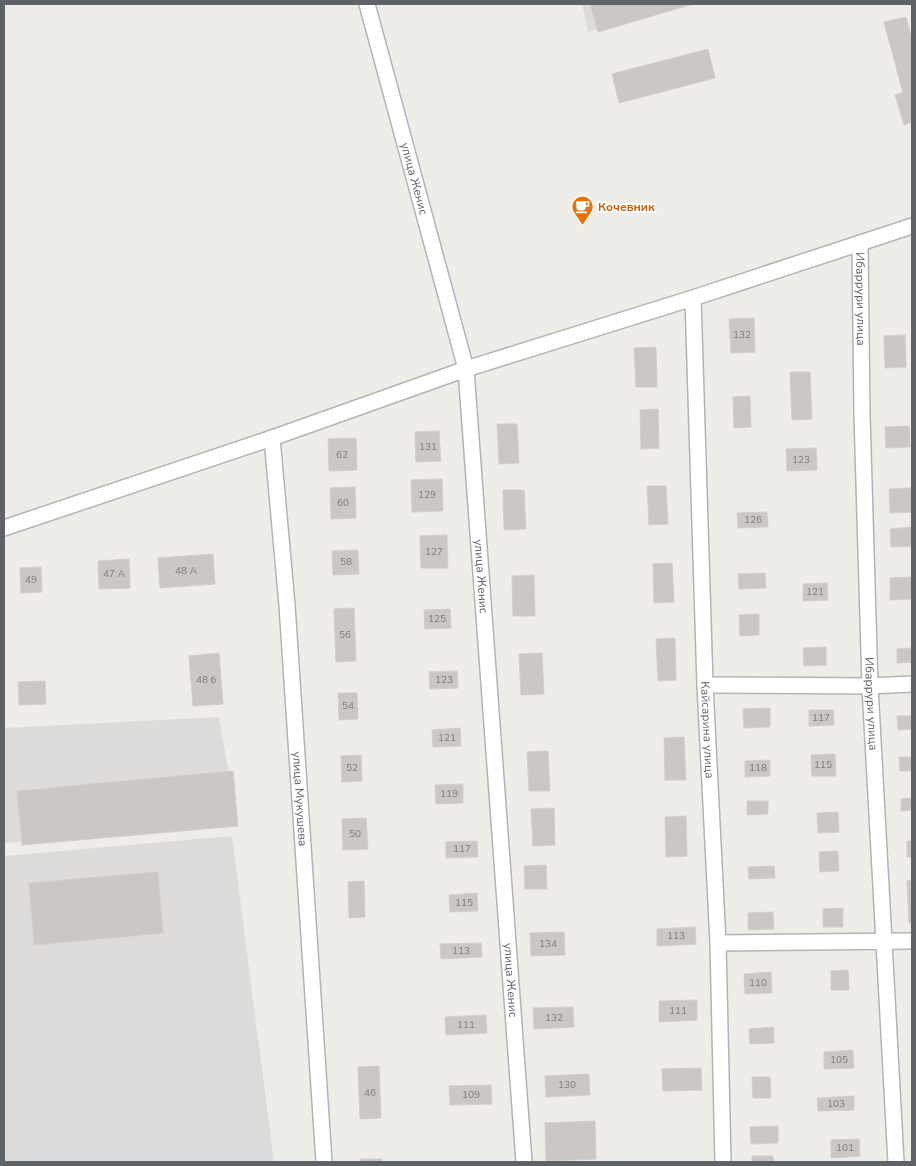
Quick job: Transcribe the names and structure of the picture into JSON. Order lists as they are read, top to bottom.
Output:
{
  "streets": {
    "street": [
      "улица Женис",
      "Ибаррури улица",
      "Кайсарина улица",
      "улица Мукушева"
    ]
  },
  "places": {
    "cafe": ["Кочевник"]
  },
  "house_numbers": [
    "132",
    "131",
    "62",
    "123",
    "129",
    "60",
    "126",
    "127",
    "58",
    "48 А",
    "47 А",
    "49",
    "121",
    "125",
    "56",
    "48 б",
    "123",
    "54",
    "117",
    "121",
    "115",
    "52",
    "118",
    "119",
    "50",
    "117",
    "115",
    "113",
    "134",
    "113",
    "110",
    "111",
    "132",
    "111",
    "105",
    "130",
    "46",
    "109",
    "103",
    "101"
  ]
}
